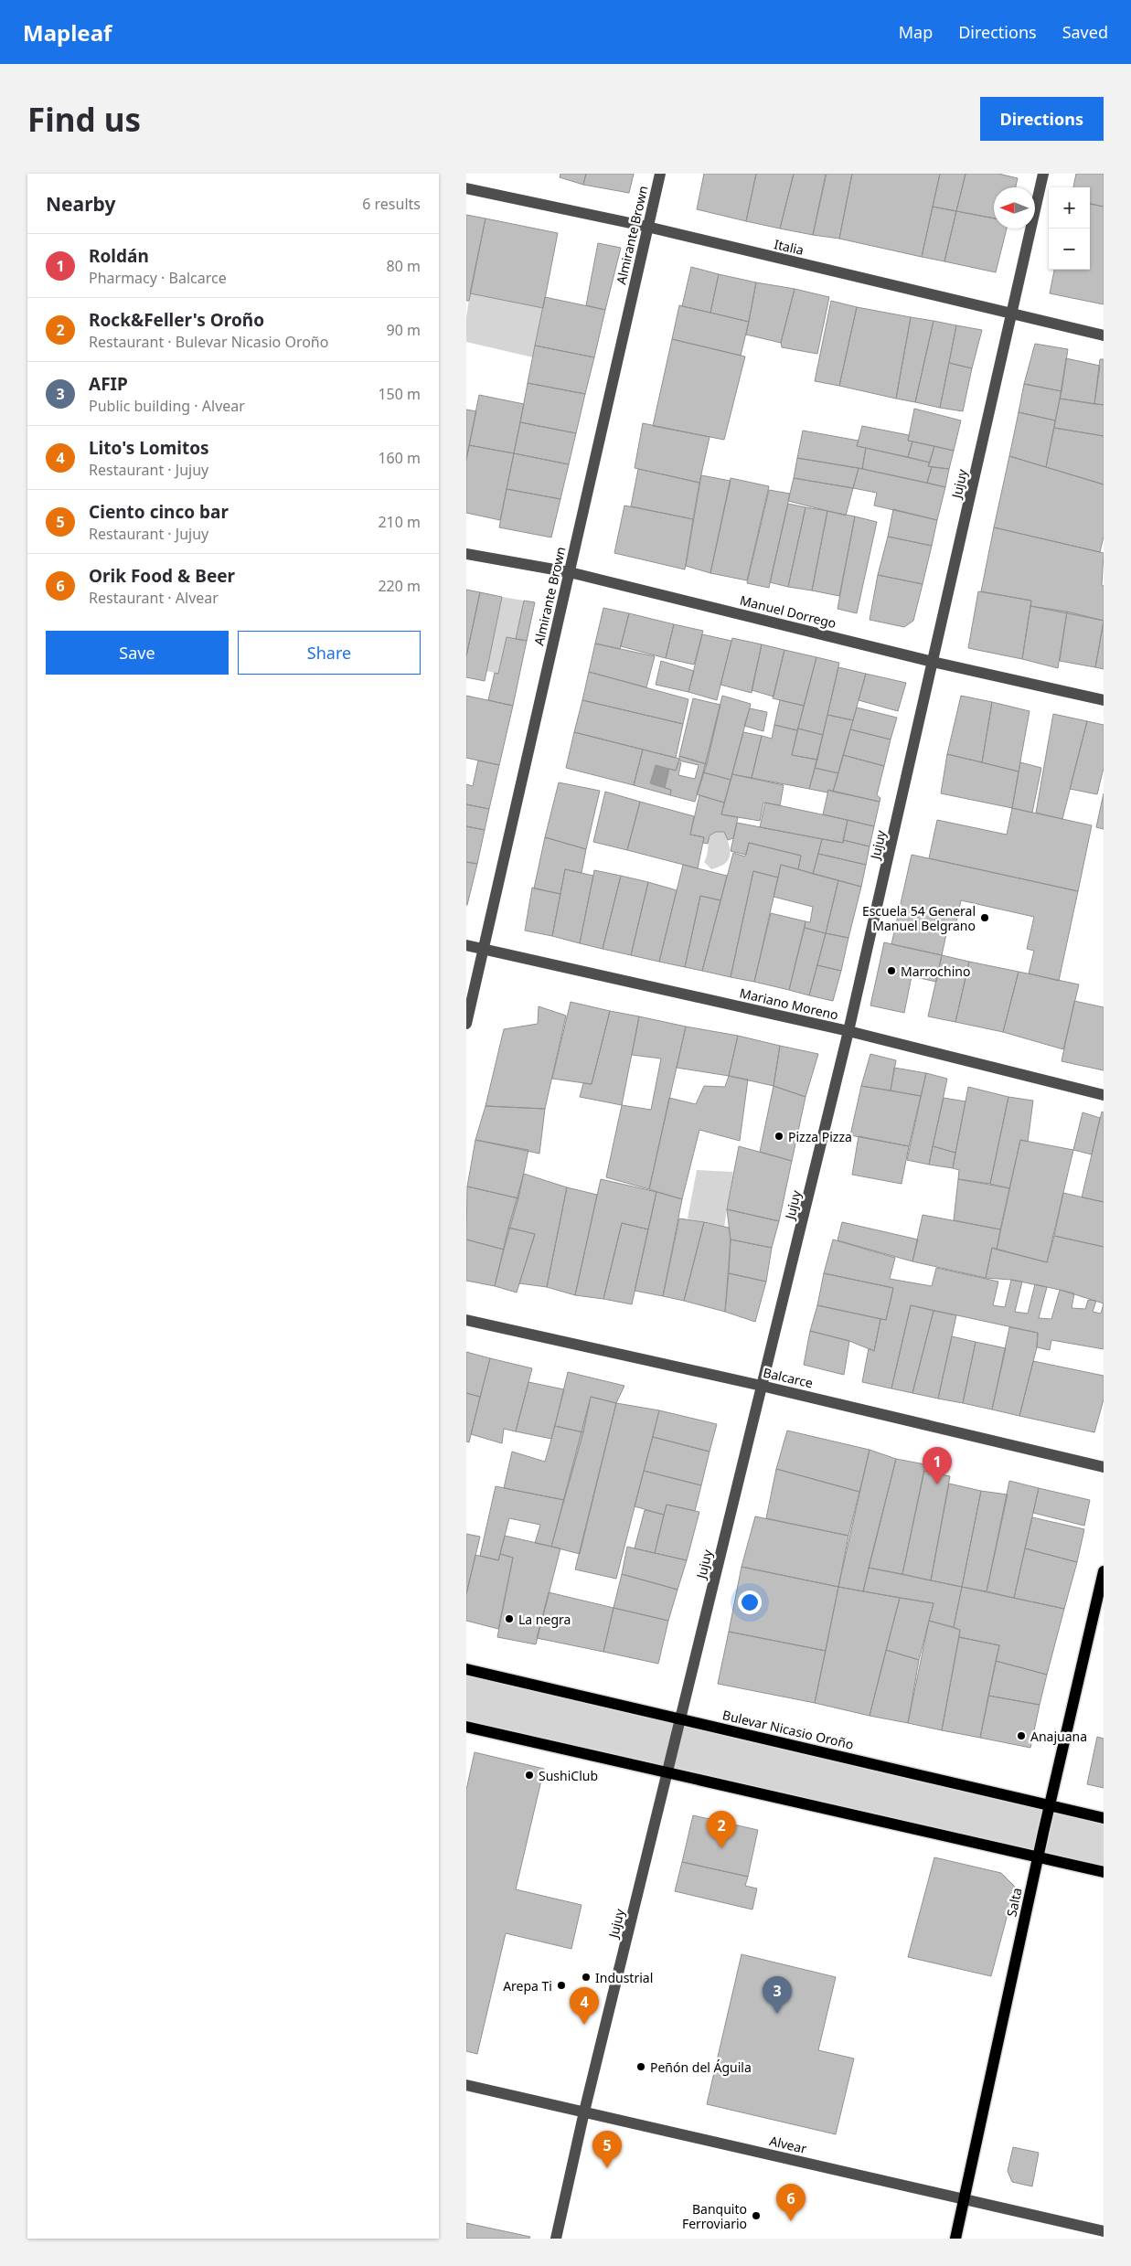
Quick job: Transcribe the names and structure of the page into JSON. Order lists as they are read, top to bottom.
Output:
{
  "streets": {
    "main road": ["Bulevar Nicasio Oroño", "Salta"],
    "street": [
      "Almirante Brown",
      "Italia",
      "Jujuy",
      "Manuel Dorrego",
      "Mariano Moreno",
      "Balcarce",
      "Alvear"
    ]
  },
  "crossings": [
    ["Almirante Brown", "Italia"],
    ["Almirante Brown", "Manuel Dorrego"],
    ["Almirante Brown", "Mariano Moreno"],
    ["Italia", "Jujuy"],
    ["Jujuy", "Manuel Dorrego"],
    ["Jujuy", "Mariano Moreno"],
    ["Jujuy", "Balcarce"],
    ["Jujuy", "Bulevar Nicasio Oroño"],
    ["Jujuy", "Alvear"],
    ["Bulevar Nicasio Oroño", "Salta"],
    ["Salta", "Alvear"]
  ],
  "places": [
    "Escuela 54 General Manuel Belgrano",
    "Marrochino",
    "Pizza Pizza",
    "La negra",
    "Anajuana",
    "SushiClub",
    "Industrial",
    "Arepa Ti",
    "Peñón del Águila",
    "Banquito Ferroviario"
  ],
  "north": "left",
  "page": {
    "header": "Mapleaf",
    "nav": ["Map", "Directions", "Saved"],
    "buttons": [
      "Directions",
      ["Save", "Share"]
    ],
    "title": "Find us",
    "heading": ["Nearby", "6 results"],
    "map_buttons": ["+", "−"],
    "list": [
      {
        "mark": "1",
        "name": "Roldán",
        "note": "Pharmacy · Balcarce",
        "value": "80 m"
      },
      {
        "mark": "2",
        "name": "Rock&Feller's Oroño",
        "note": "Restaurant · Bulevar Nicasio Oroño",
        "value": "90 m"
      },
      {
        "mark": "3",
        "name": "AFIP",
        "note": "Public building · Alvear",
        "value": "150 m"
      },
      {
        "mark": "4",
        "name": "Lito's Lomitos",
        "note": "Restaurant · Jujuy",
        "value": "160 m"
      },
      {
        "mark": "5",
        "name": "Ciento cinco bar",
        "note": "Restaurant · Jujuy",
        "value": "210 m"
      },
      {
        "mark": "6",
        "name": "Orik Food & Beer",
        "note": "Restaurant · Alvear",
        "value": "220 m"
      }
    ],
    "pins": [
      "1",
      "2",
      "3",
      "4",
      "5",
      "6"
    ]
  }
}
